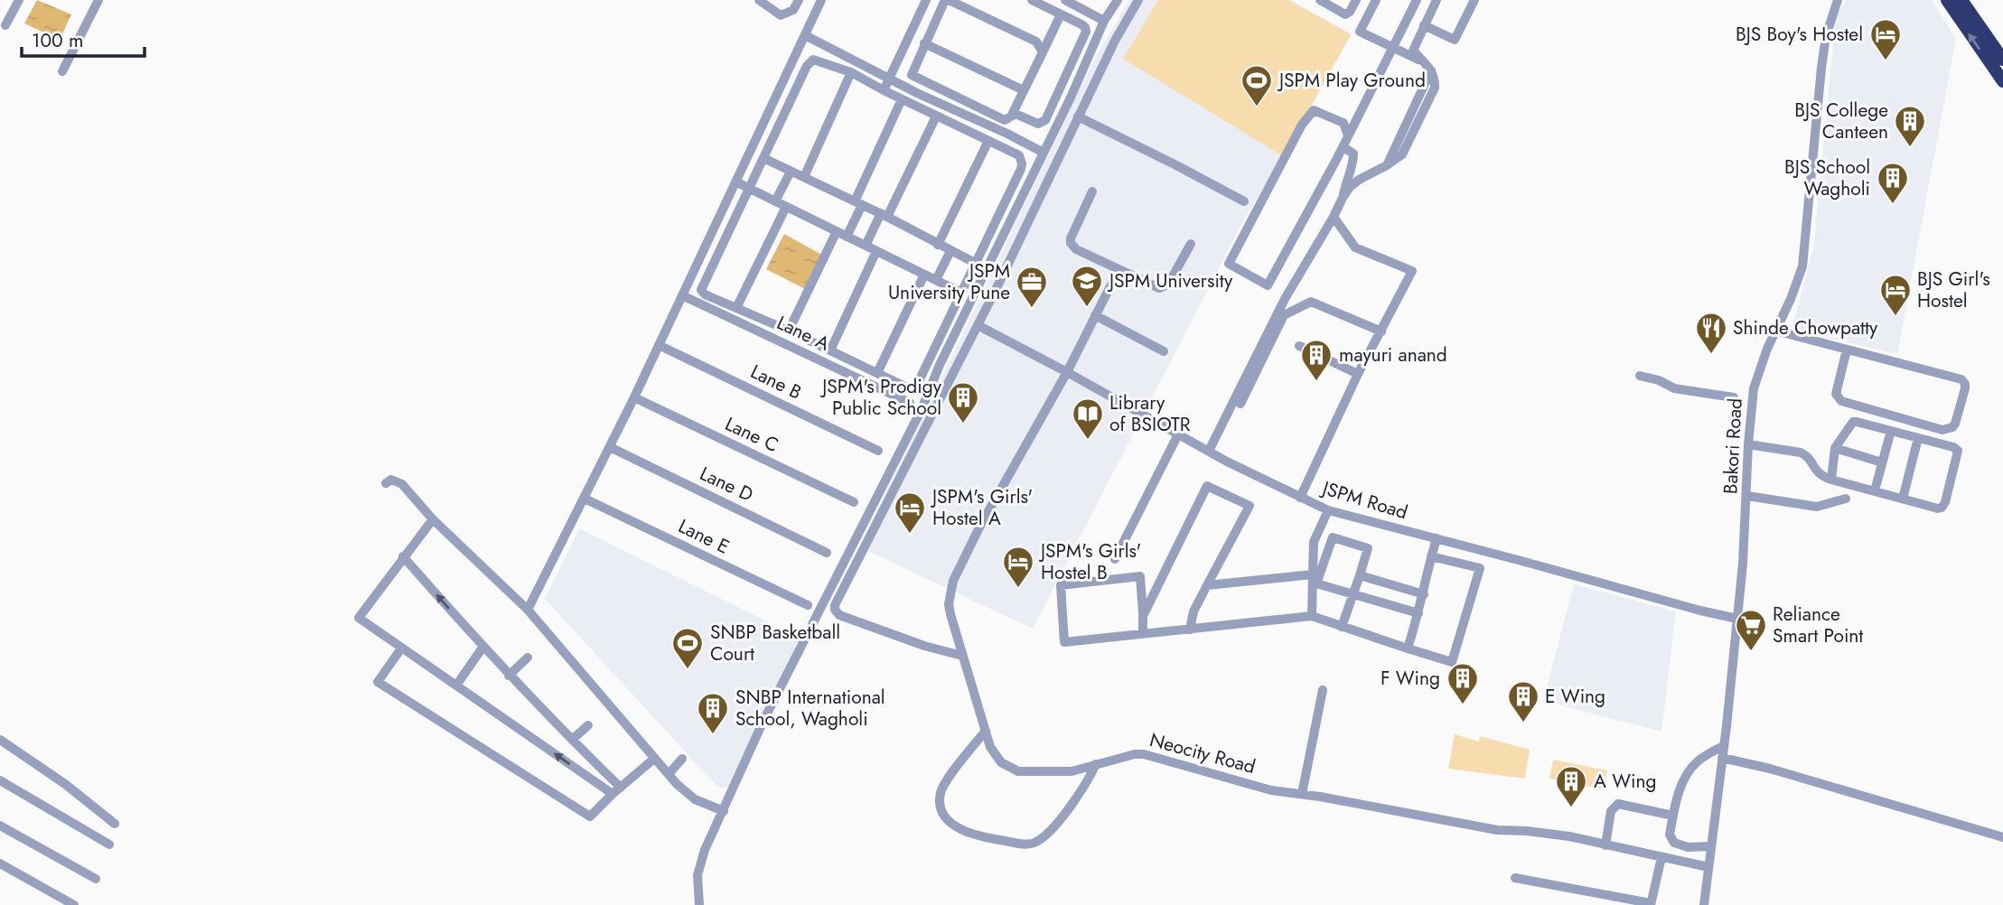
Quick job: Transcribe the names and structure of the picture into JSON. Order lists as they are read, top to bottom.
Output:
{
  "streets": {
    "street": [
      "Lane A",
      "Lane B",
      "Lane C",
      "Bakori Road",
      "Lane D",
      "JSPM Road",
      "Lane E",
      "Neocity Road"
    ]
  },
  "crossings": [
    ["Bakori Road", "JSPM Road"],
    ["Bakori Road", "Neocity Road"],
    ["JSPM Road", "Neocity Road"]
  ],
  "places": {
    "hotel": [
      "BJS Boy's Hostel",
      "BJS Girl's Hostel",
      "JSPM's Girls' Hostel A",
      "JSPM's Girls' Hostel B"
    ],
    "sports": ["JSPM Play Ground", "SNBP Basketball Court"],
    "building": [
      "BJS College Canteen",
      "BJS School Wagholi",
      "mayuri anand",
      "JSPM's Prodigy Public School",
      "F Wing",
      "E Wing",
      "SNBP International School, Wagholi",
      "A Wing"
    ],
    "school or university": ["JSPM University"],
    "office": ["JSPM University Pune"],
    "restaurant": ["Shinde Chowpatty"],
    "library": ["Library of BSIOTR"],
    "supermarket": ["Reliance Smart Point"]
  },
  "scale_bar": "100 m"
}
